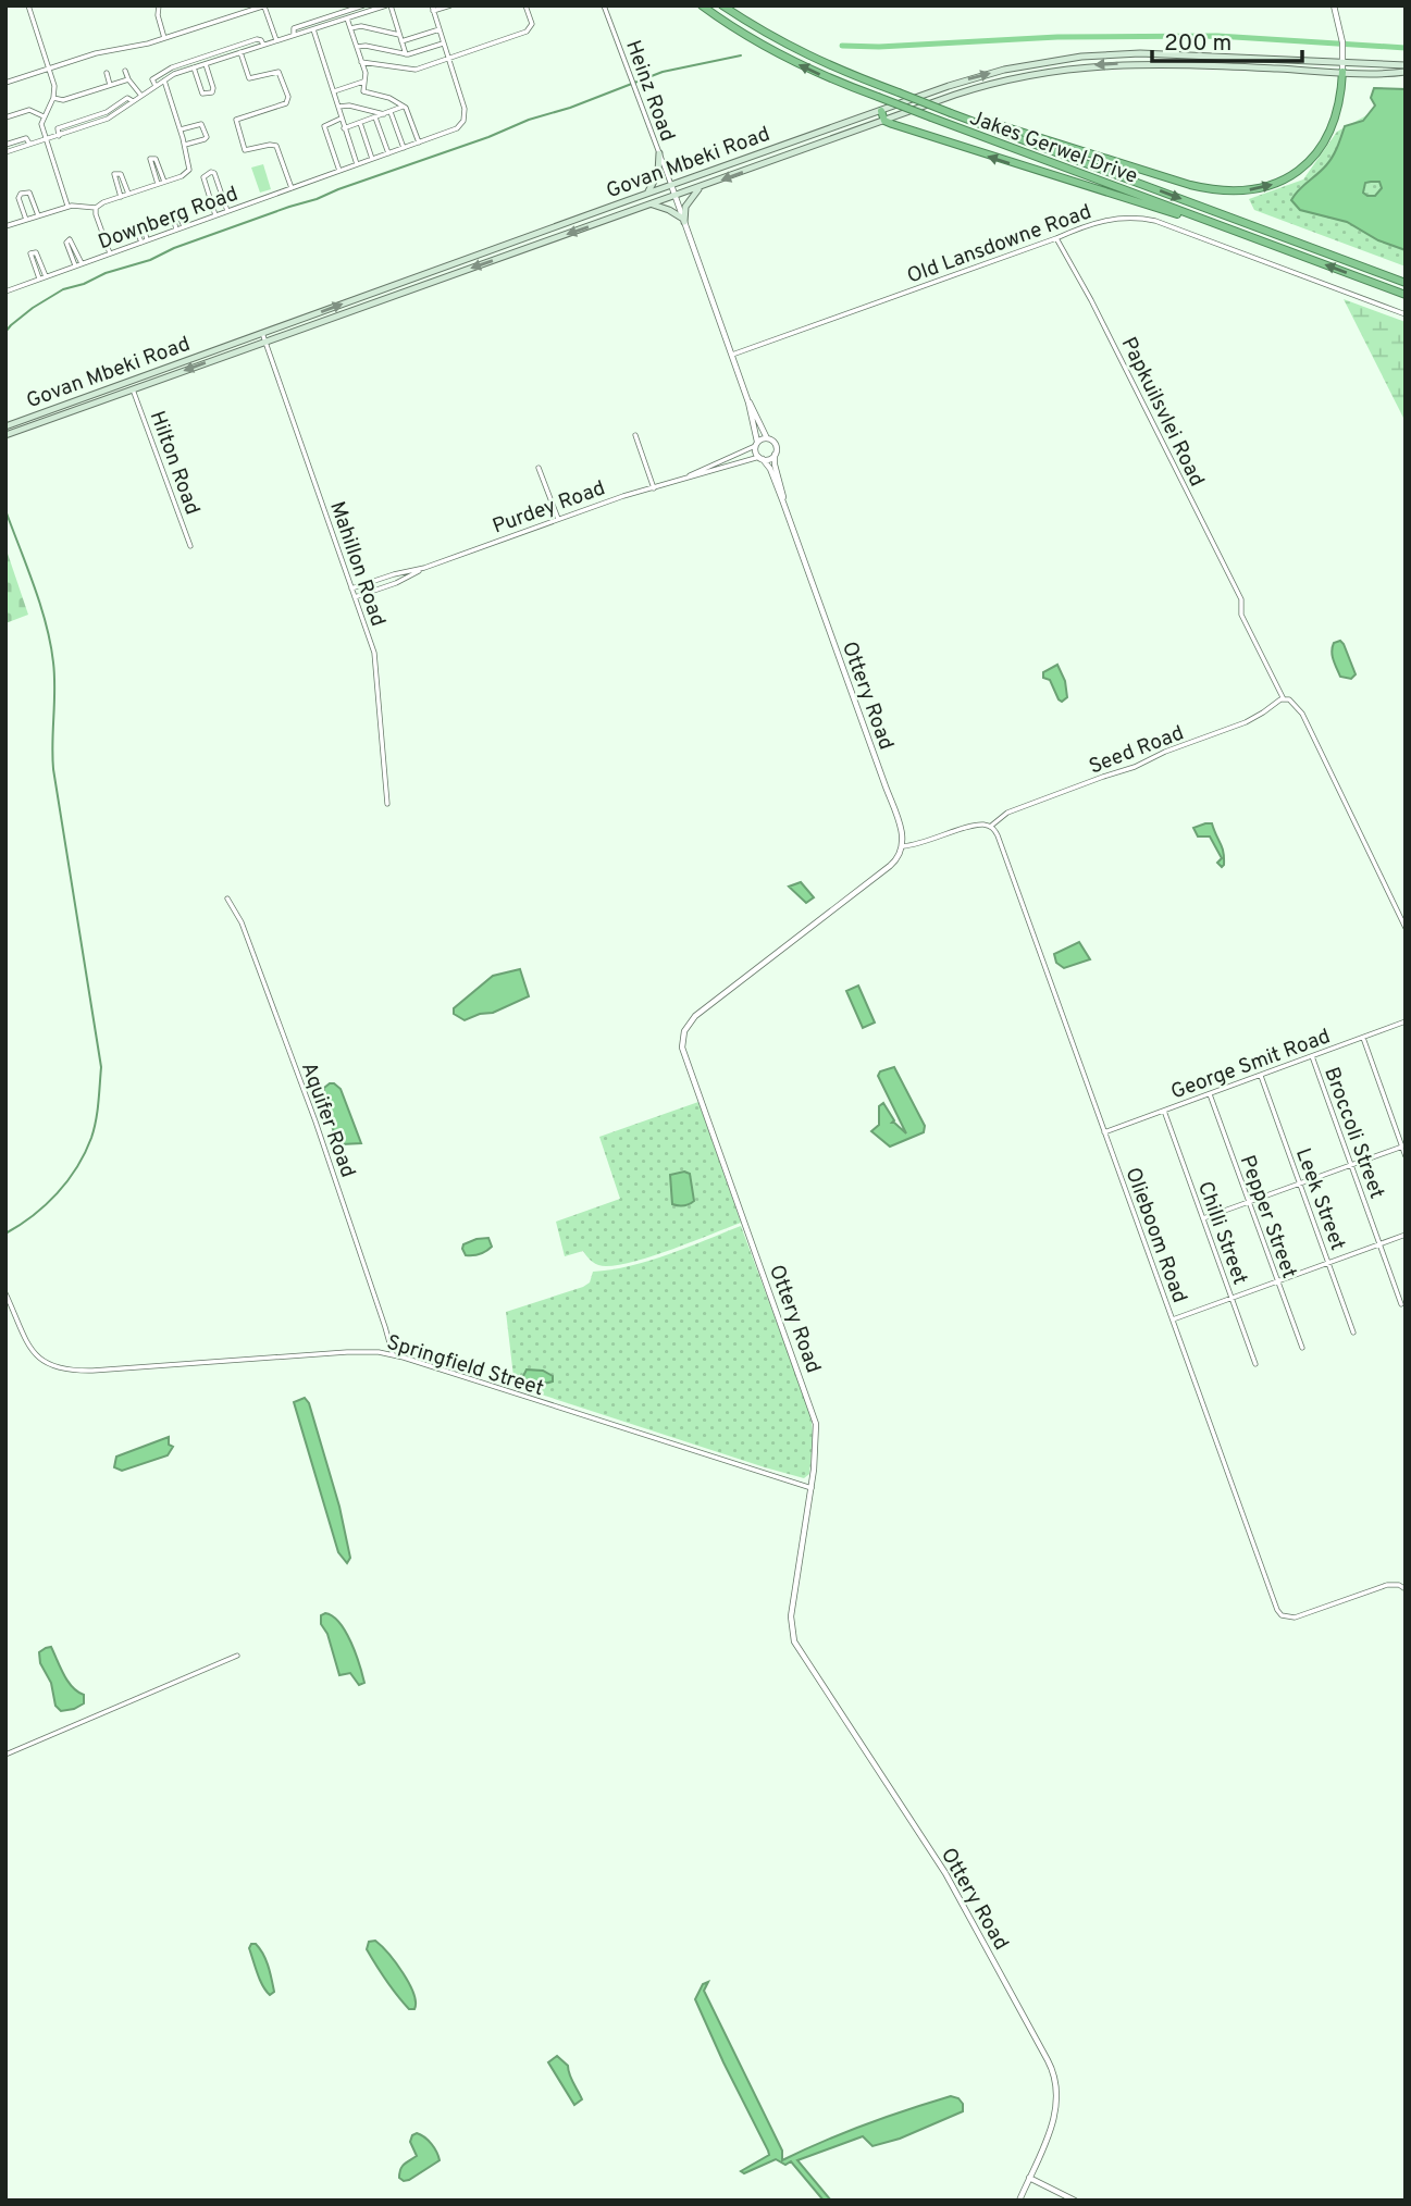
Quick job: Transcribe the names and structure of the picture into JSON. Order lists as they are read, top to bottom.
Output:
{
  "streets": {
    "highway": ["Jakes Gerwel Drive"],
    "main road": ["Govan Mbeki Road"],
    "street": [
      "Heinz Road",
      "Downberg Road",
      "Old Lansdowne Road",
      "Papkuilsvlei Road",
      "Hilton Road",
      "Purdey Road",
      "Mahillon Road",
      "Ottery Road",
      "Seed Road",
      "George Smit Road",
      "Aquifer Road",
      "Broccoli Street",
      "Leek Street",
      "Pepper Street",
      "Chilli Street",
      "Olieboom Road",
      "Springfield Street"
    ]
  },
  "crossings": [
    ["Heinz Road", "Govan Mbeki Road"],
    ["Govan Mbeki Road", "Hilton Road"],
    ["Govan Mbeki Road", "Mahillon Road"],
    ["Old Lansdowne Road", "Papkuilsvlei Road"],
    ["Papkuilsvlei Road", "Seed Road"],
    ["Purdey Road", "Mahillon Road"],
    ["Purdey Road", "Ottery Road"],
    ["Ottery Road", "Springfield Street"],
    ["Seed Road", "Olieboom Road"],
    ["George Smit Road", "Broccoli Street"],
    ["George Smit Road", "Leek Street"],
    ["George Smit Road", "Pepper Street"],
    ["George Smit Road", "Chilli Street"],
    ["George Smit Road", "Olieboom Road"],
    ["Aquifer Road", "Springfield Street"]
  ],
  "scale_bar": "200 m"
}
